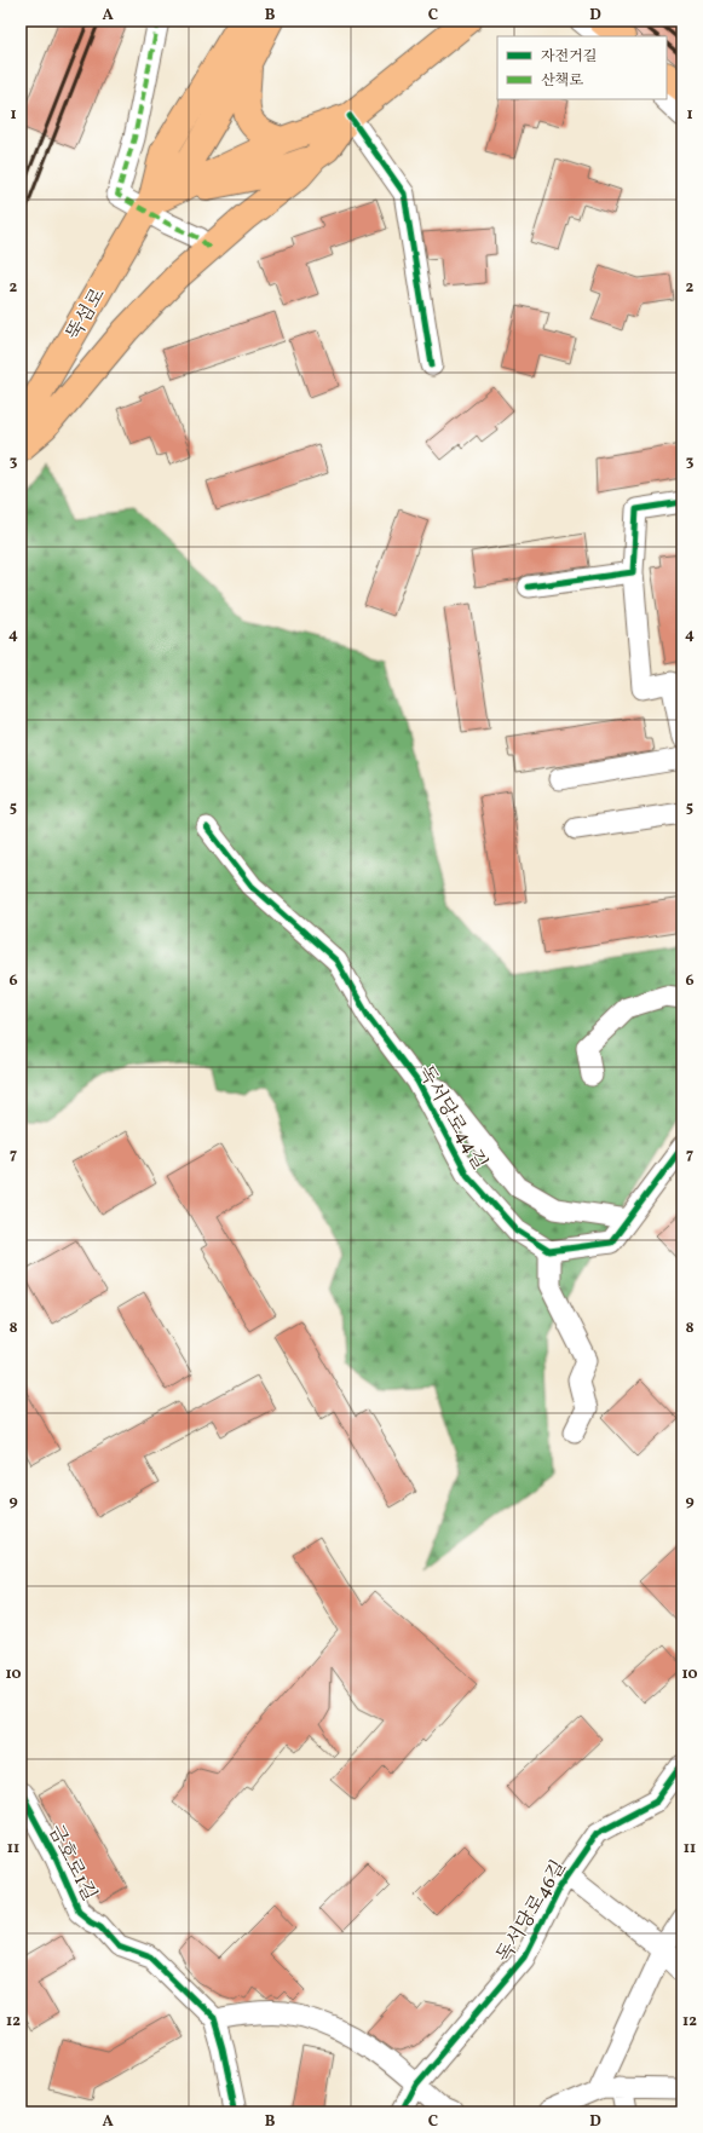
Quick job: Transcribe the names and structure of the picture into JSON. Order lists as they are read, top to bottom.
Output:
{
  "streets": {
    "main road": ["뚝섬로"],
    "street": ["독서당로44길", "금호로1길", "독서당로46길"]
  },
  "legend": ["자전거길", "산책로"],
  "grid": {
    "columns": [
      "A",
      "B",
      "C",
      "D"
    ],
    "rows": [
      "1",
      "2",
      "3",
      "4",
      "5",
      "6",
      "7",
      "8",
      "9",
      "10",
      "11",
      "12"
    ]
  }
}
